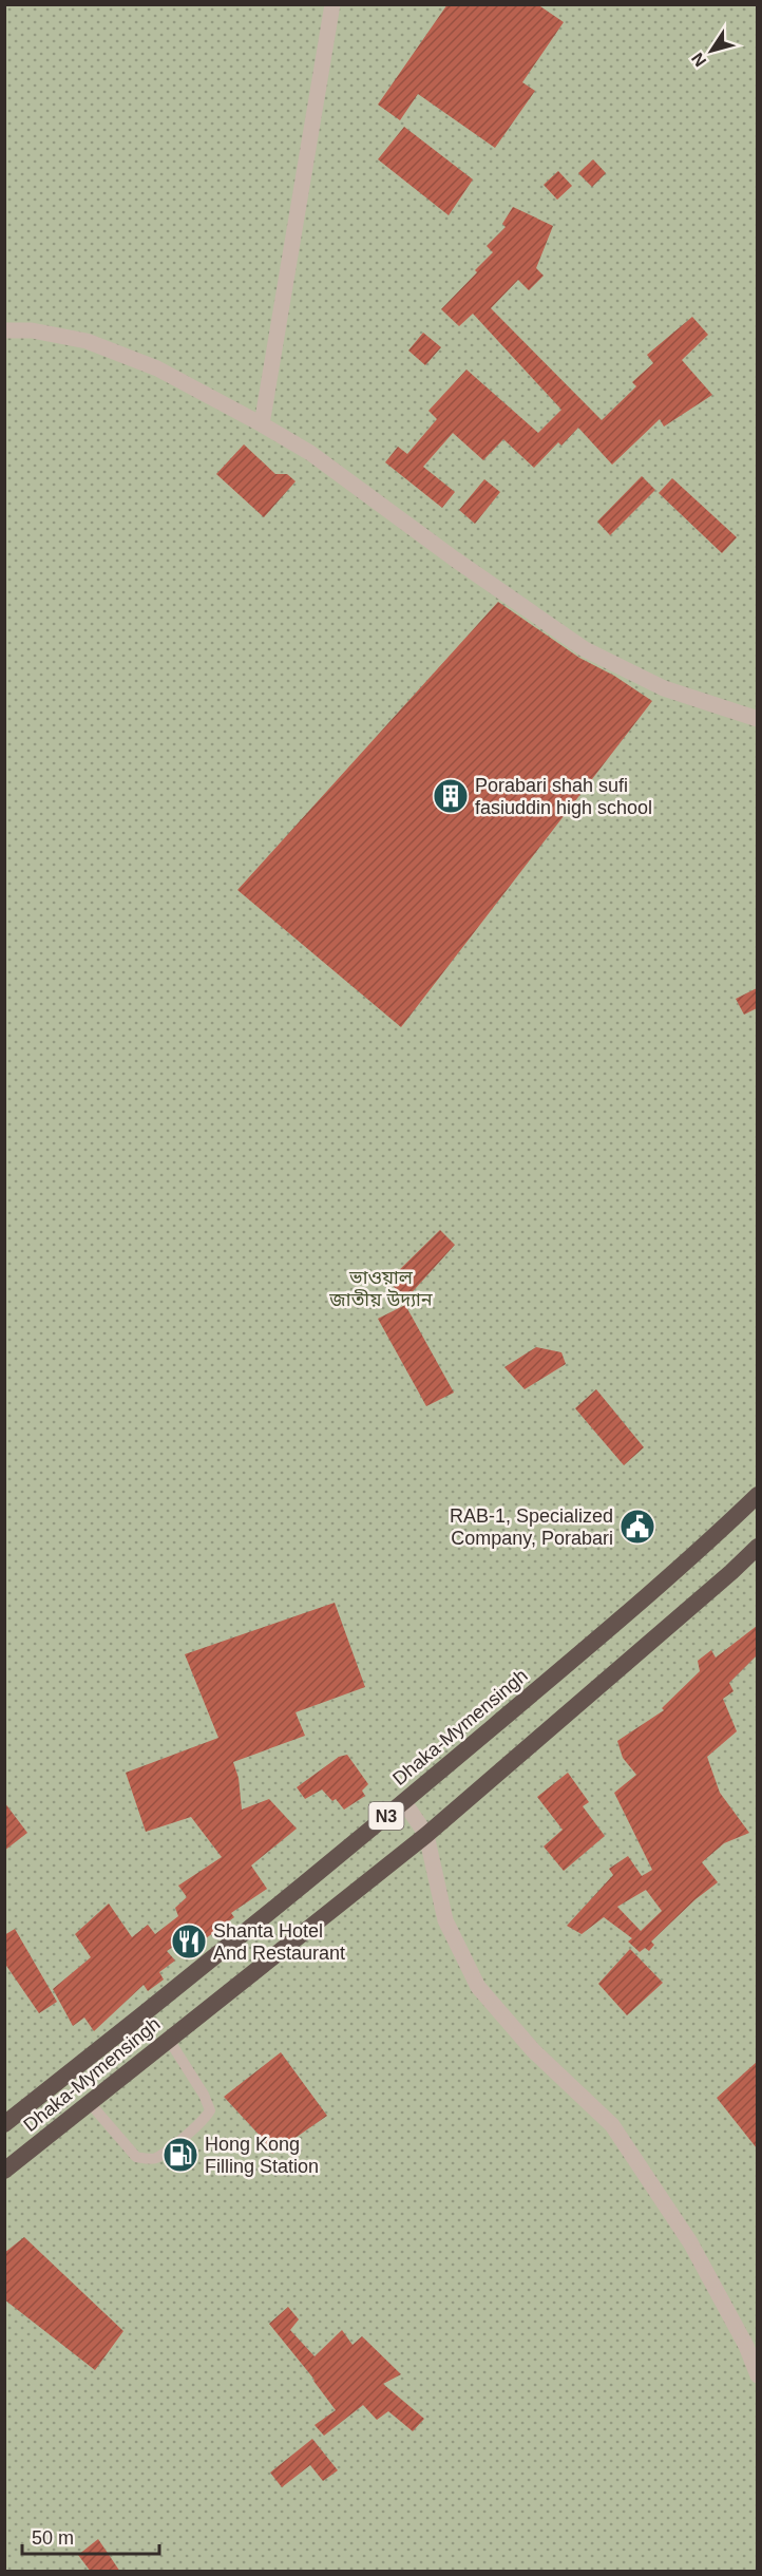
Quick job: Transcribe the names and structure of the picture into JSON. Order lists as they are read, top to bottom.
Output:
{
  "streets": {
    "highway": ["Dhaka-Mymensingh", "N3"]
  },
  "parks": ["ভাওয়াল জাতীয় উদ্যান"],
  "places": {
    "building": ["Porabari shah sufi fasiuddin high school"],
    "public building": ["RAB-1, Specialized Company, Porabari"],
    "restaurant": ["Shanta Hotel And Restaurant"],
    "fuel station": ["Hong Kong Filling Station"]
  },
  "scale_bar": "50 m",
  "north": "bottom left"
}
